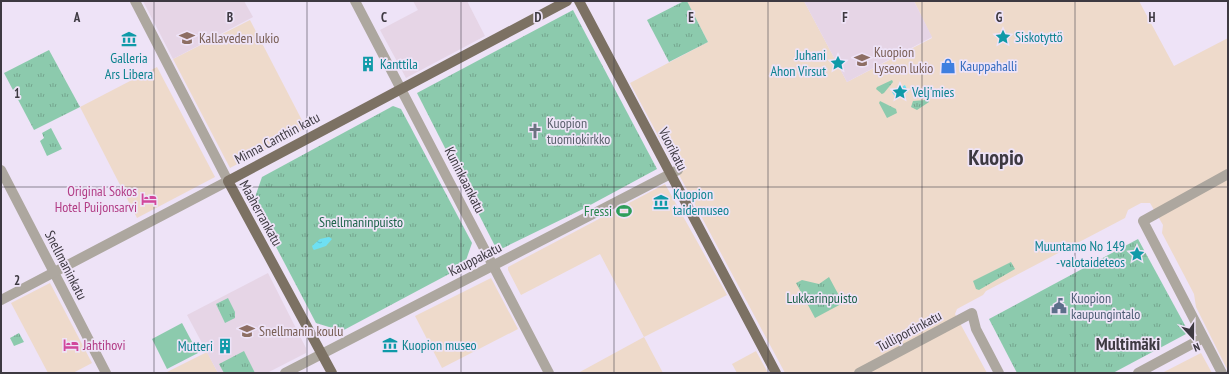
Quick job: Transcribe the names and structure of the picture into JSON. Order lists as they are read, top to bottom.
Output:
{
  "streets": {
    "main road": ["Minna Canthin katu", "Vuorikatu", "Maaherrankatu"],
    "street": [
      "Kuninkaankatu",
      "Kauppakatu",
      "Snellmaninkatu",
      "Tulliportinkatu"
    ]
  },
  "crossings": [
    ["Minna Canthin katu", "Kuninkaankatu"],
    ["Minna Canthin katu", "Maaherrankatu"],
    ["Minna Canthin katu", "Snellmaninkatu"],
    ["Vuorikatu", "Kauppakatu"],
    ["Kuninkaankatu", "Kauppakatu"],
    ["Maaherrankatu", "Kauppakatu"]
  ],
  "districts": ["Kuopio", "Multimäki"],
  "parks": ["Snellmaninpuisto", "Lukkarinpuisto"],
  "places": {
    "place": [
      "Siskotyttö",
      "Juhani Ahon Virsut",
      "Velj'mies",
      "Muuntamo No 149 -valotaideteos"
    ],
    "school or university": ["Kallaveden lukio", "Kuopion Lyseon lukio", "Snellmanin koulu"],
    "museum": ["Galleria Ars Libera", "Kuopion taidemuseo", "Kuopion museo"],
    "building": ["Kanttila", "Mutteri"],
    "shop": ["Kauppahalli"],
    "church": ["Kuopion tuomiokirkko"],
    "hotel": ["Original Sokos Hotel Puijonsarvi", "Jahtihovi"],
    "sports": ["Fressi"],
    "public building": ["Kuopion kaupungintalo"]
  },
  "north": "bottom",
  "grid": {
    "columns": [
      "A",
      "B",
      "C",
      "D",
      "E",
      "F",
      "G",
      "H"
    ],
    "rows": ["1", "2"]
  }
}
